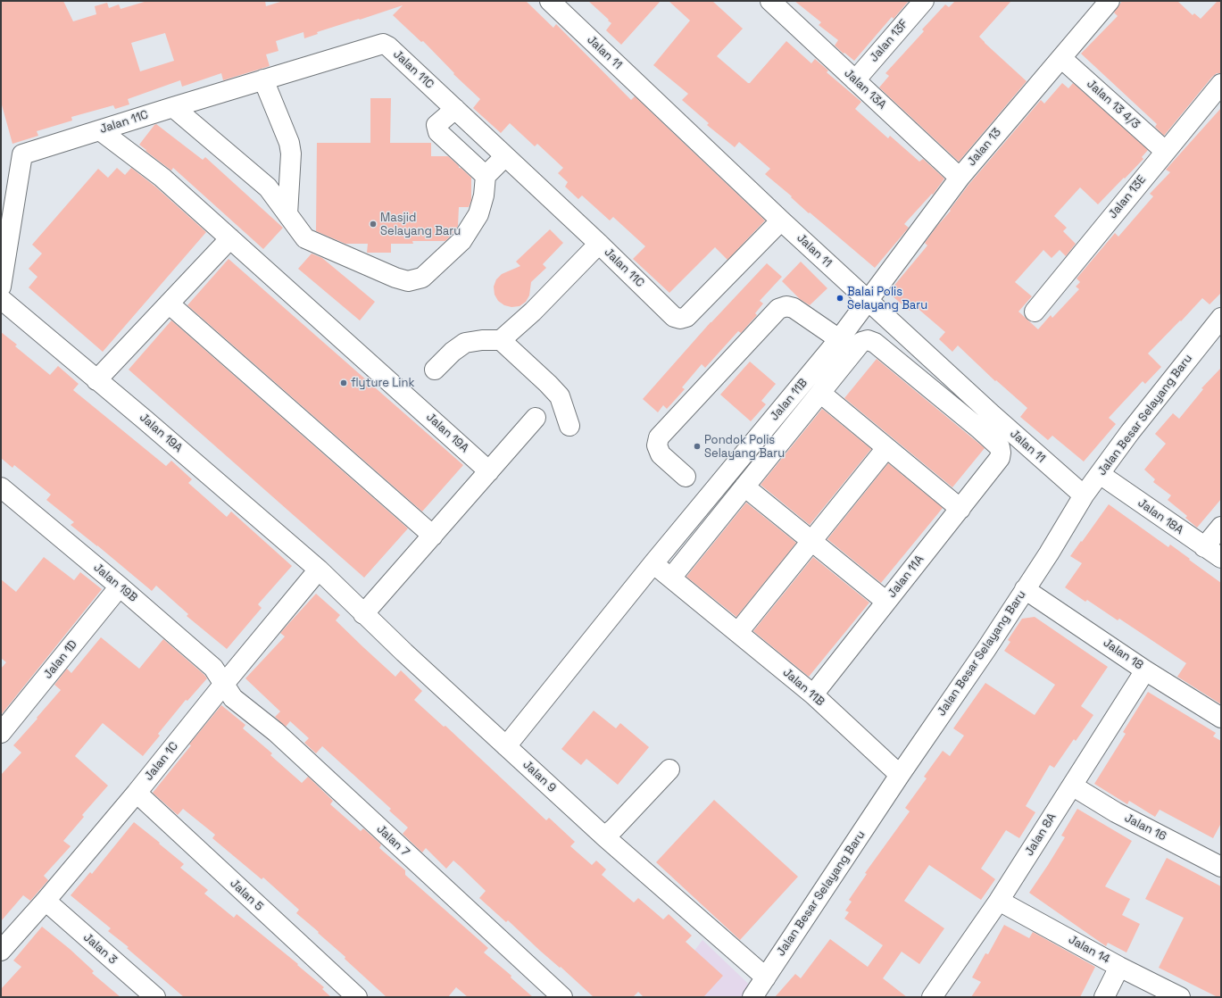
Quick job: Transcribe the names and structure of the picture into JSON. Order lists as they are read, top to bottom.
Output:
{
  "streets": {
    "street": [
      "Jalan 13F",
      "Jalan 11",
      "Jalan 11C",
      "Jalan 13A",
      "Jalan 13 4/3",
      "Jalan 13",
      "Jalan 13E",
      "Jalan 11B",
      "Jalan Besar Selayang Baru",
      "Jalan 19A",
      "Jalan 18A",
      "Jalan 11A",
      "Jalan 19B",
      "Jalan 18",
      "Jalan 1D",
      "Jalan 1C",
      "Jalan 9",
      "Jalan 16",
      "Jalan 8A",
      "Jalan 7",
      "Jalan 5",
      "Jalan 3",
      "Jalan 14"
    ]
  },
  "crossings": [
    ["Jalan 13F", "Jalan 13A"],
    ["Jalan 11", "Jalan 11C"],
    ["Jalan 11", "Jalan 13"],
    ["Jalan 11", "Jalan 11B"],
    ["Jalan 11", "Jalan Besar Selayang Baru"],
    ["Jalan 11C", "Jalan 19A"],
    ["Jalan 13A", "Jalan 13"],
    ["Jalan 13 4/3", "Jalan 13"],
    ["Jalan 13 4/3", "Jalan 13E"],
    ["Jalan 13", "Jalan 11B"],
    ["Jalan 11B", "Jalan Besar Selayang Baru"],
    ["Jalan 11B", "Jalan 11A"],
    ["Jalan 11B", "Jalan 9"],
    ["Jalan Besar Selayang Baru", "Jalan 18A"],
    ["Jalan Besar Selayang Baru", "Jalan 18"],
    ["Jalan Besar Selayang Baru", "Jalan 9"],
    ["Jalan 19A", "Jalan 1C"],
    ["Jalan 19A", "Jalan 9"],
    ["Jalan 19B", "Jalan 1D"],
    ["Jalan 19B", "Jalan 1C"],
    ["Jalan 19B", "Jalan 7"],
    ["Jalan 18", "Jalan 8A"],
    ["Jalan 1C", "Jalan 9"],
    ["Jalan 1C", "Jalan 7"],
    ["Jalan 1C", "Jalan 5"],
    ["Jalan 1C", "Jalan 3"],
    ["Jalan 16", "Jalan 8A"],
    ["Jalan 8A", "Jalan 14"]
  ],
  "places": [
    "Masjid Selayang Baru",
    "Balai Polis Selayang Baru",
    "flyture Link",
    "Pondok Polis Selayang Baru"
  ]
}
